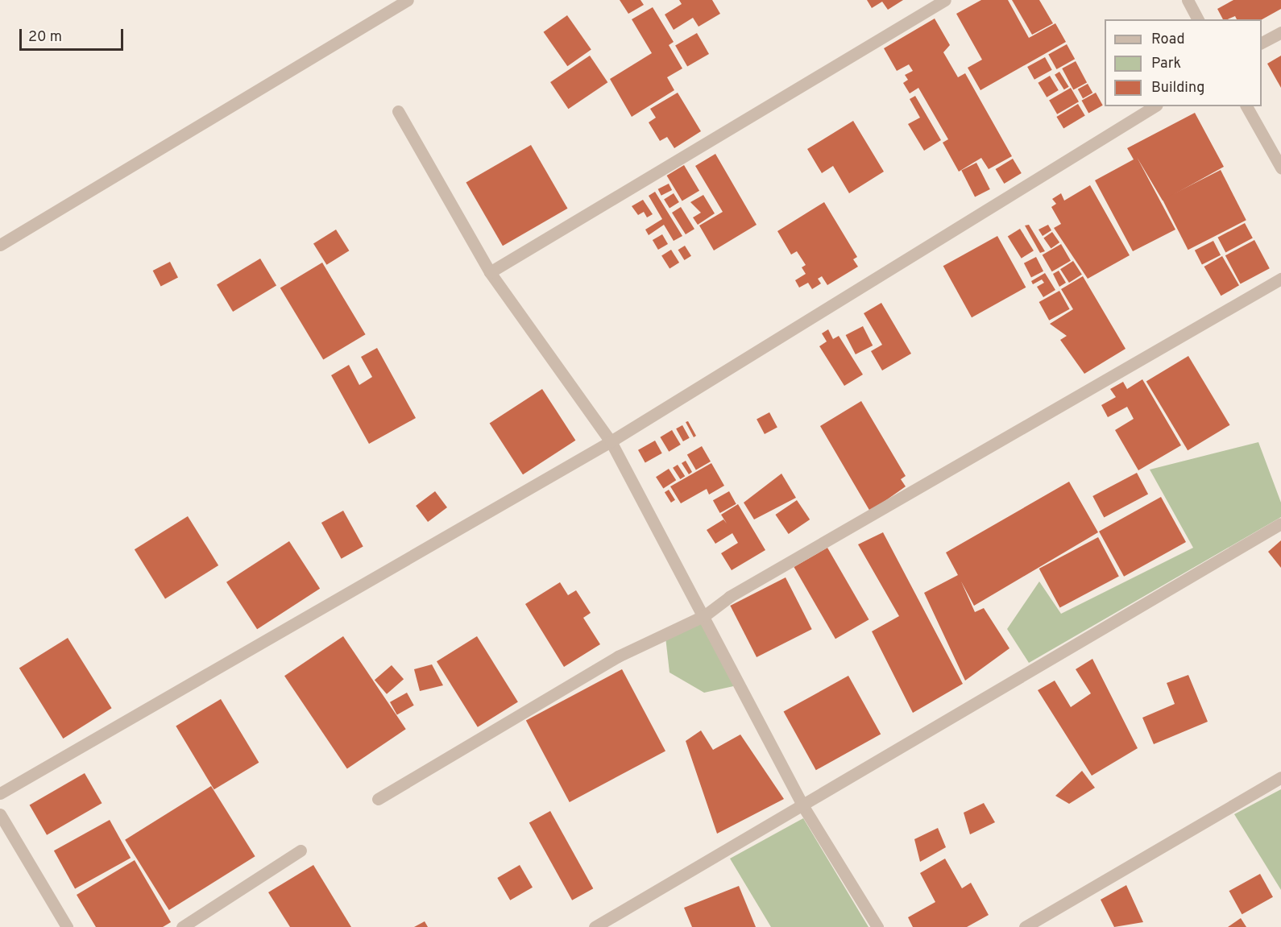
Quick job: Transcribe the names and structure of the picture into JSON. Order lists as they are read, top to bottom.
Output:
{
  "legend": ["Road", "Park", "Building"],
  "scale_bar": "20 m"
}
